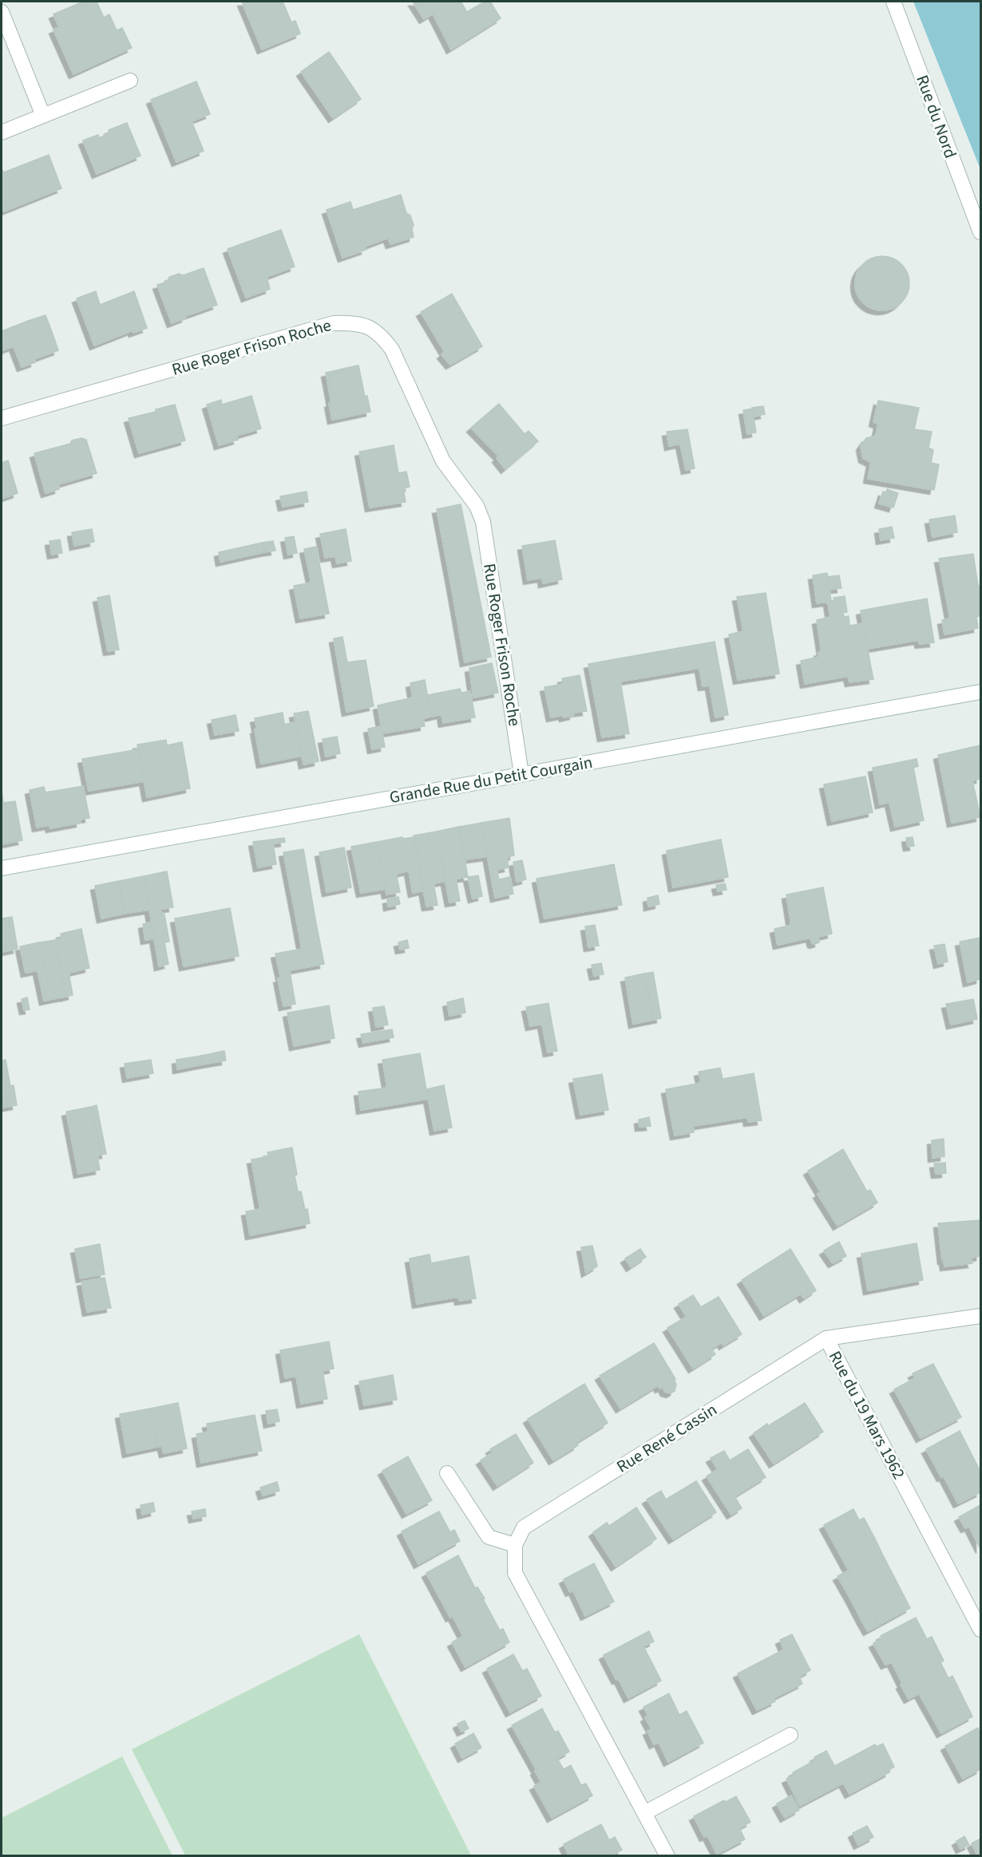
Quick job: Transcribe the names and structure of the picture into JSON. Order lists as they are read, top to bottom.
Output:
{
  "streets": {
    "street": [
      "Rue du Nord",
      "Rue Roger Frison Roche",
      "Grande Rue du Petit Courgain",
      "Rue du 19 Mars 1962",
      "Rue René Cassin"
    ]
  },
  "crossings": [
    ["Rue Roger Frison Roche", "Grande Rue du Petit Courgain"],
    ["Rue du 19 Mars 1962", "Rue René Cassin"]
  ]
}
